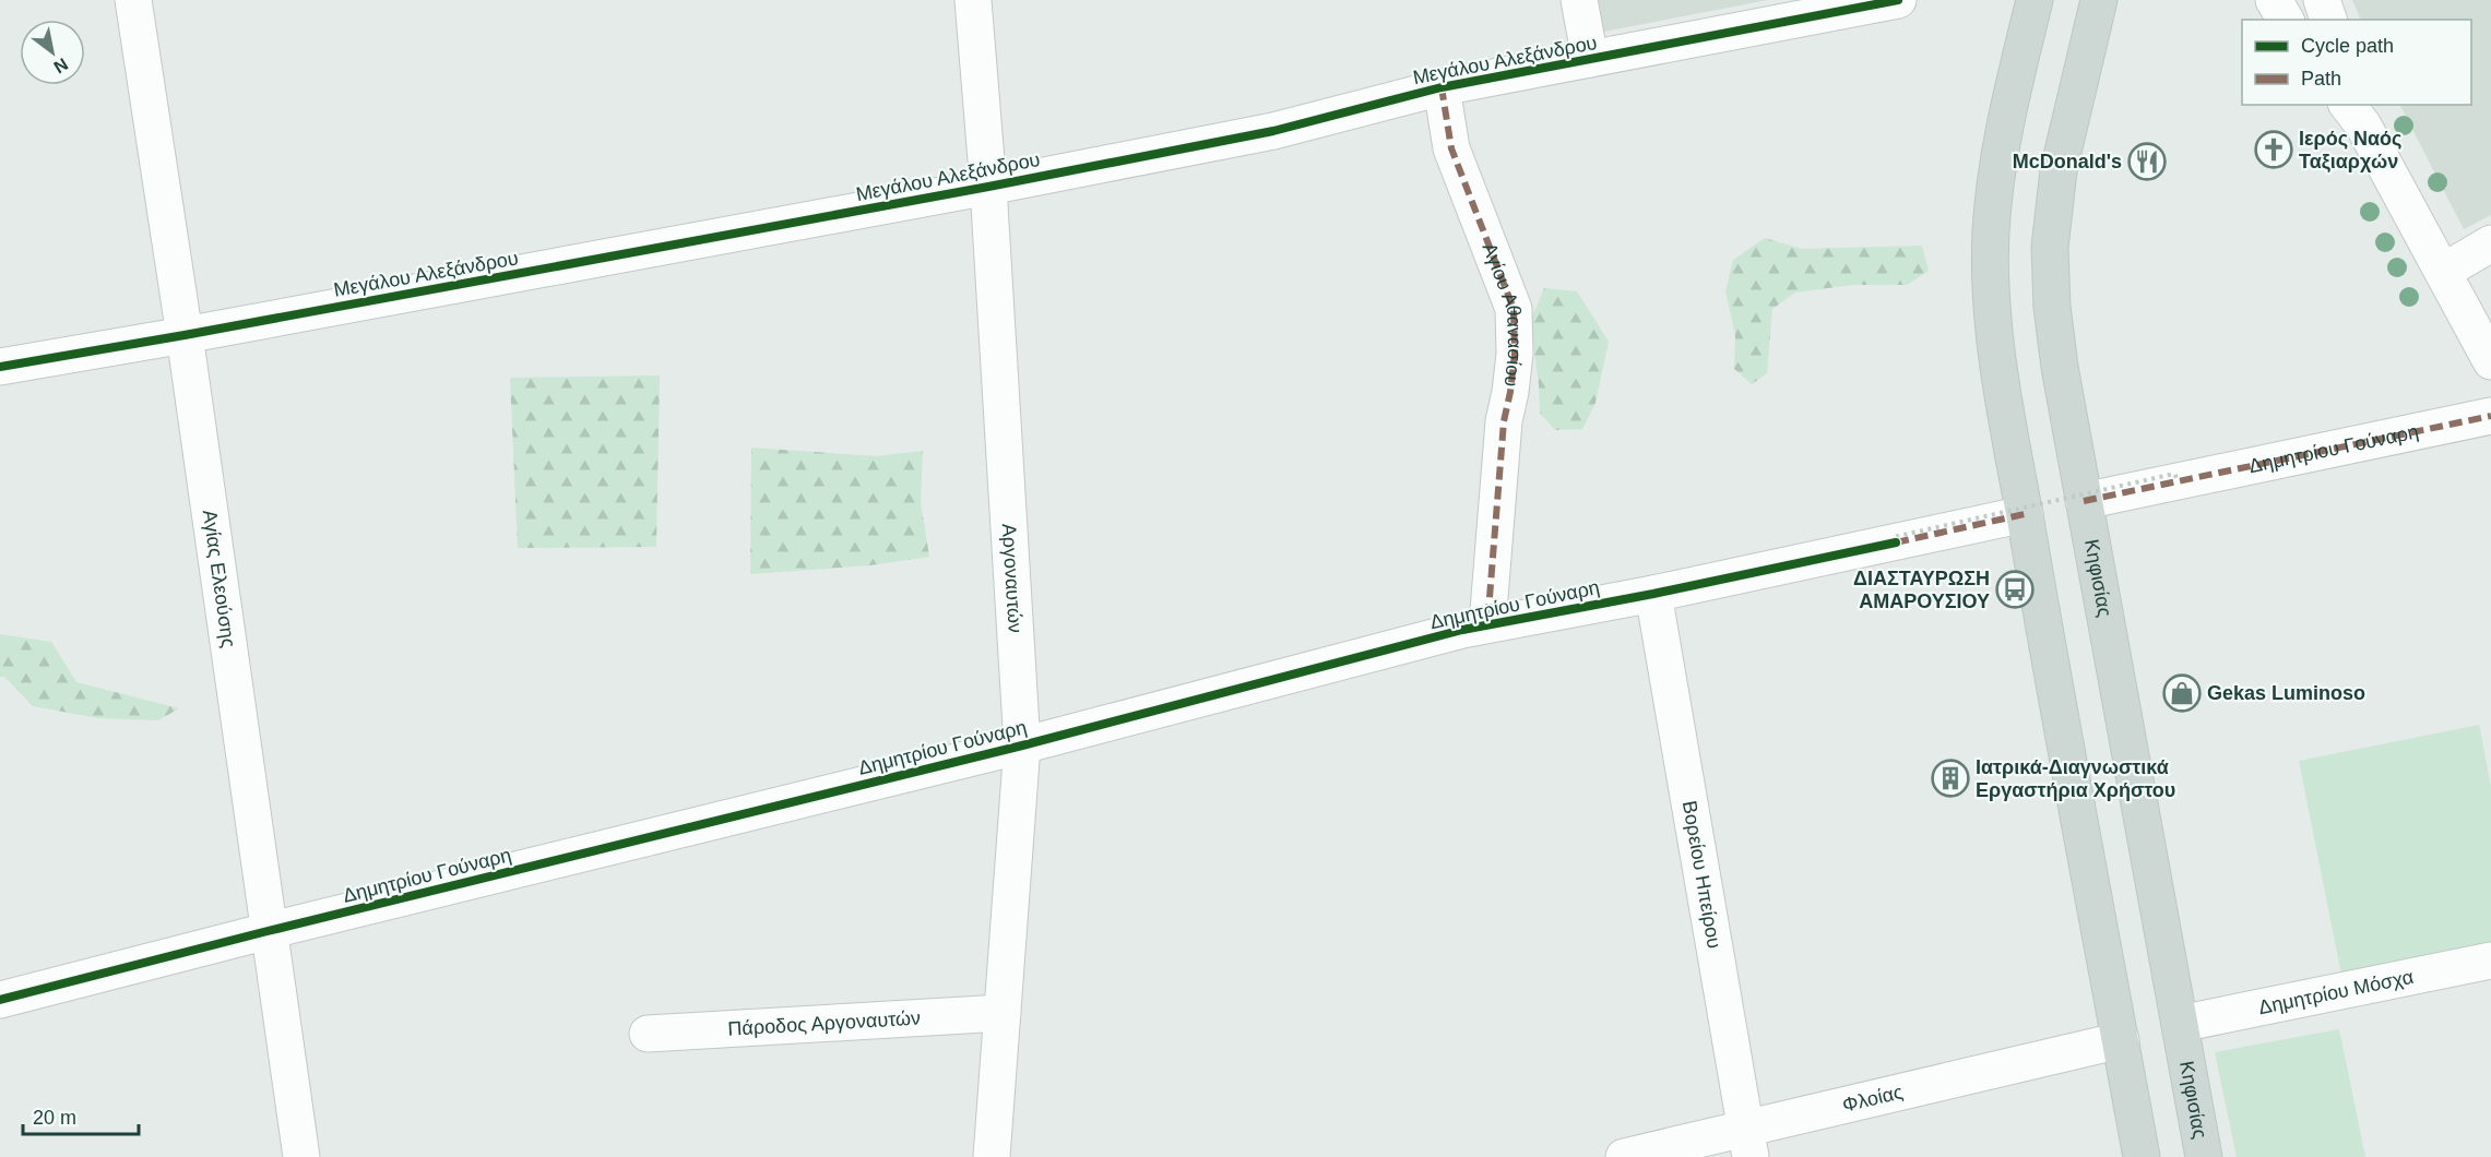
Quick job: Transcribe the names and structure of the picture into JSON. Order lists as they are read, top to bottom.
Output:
{
  "streets": {
    "main road": ["Κηφισίας"],
    "street": [
      "Μεγάλου Αλεξάνδρου",
      "Αγίου Αθανασίου",
      "Δημητρίου Γούναρη",
      "Αγίας Ελεούσης",
      "Αργοναυτών",
      "Βορείου Ηπείρου",
      "Δημητρίου Μόσχα",
      "Πάροδος Αργοναυτών",
      "Φλοίας"
    ]
  },
  "crossings": [
    ["Μεγάλου Αλεξάνδρου", "Αγίου Αθανασίου"],
    ["Μεγάλου Αλεξάνδρου", "Αγίας Ελεούσης"],
    ["Μεγάλου Αλεξάνδρου", "Αργοναυτών"],
    ["Αγίου Αθανασίου", "Δημητρίου Γούναρη"],
    ["Δημητρίου Γούναρη", "Αγίας Ελεούσης"],
    ["Δημητρίου Γούναρη", "Αργοναυτών"],
    ["Δημητρίου Γούναρη", "Κηφισίας"],
    ["Δημητρίου Γούναρη", "Βορείου Ηπείρου"],
    ["Αργοναυτών", "Πάροδος Αργοναυτών"],
    ["Κηφισίας", "Δημητρίου Μόσχα"],
    ["Βορείου Ηπείρου", "Φλοίας"]
  ],
  "places": {
    "church": ["Ιερός Ναός Ταξιαρχών"],
    "restaurant": ["McDonald's"],
    "bus stop": ["ΔΙΑΣΤΑΥΡΩΣΗ ΑΜΑΡΟΥΣΙΟΥ"],
    "shop": ["Gekas Luminoso"],
    "building": ["Ιατρικά-Διαγνωστικά Εργαστήρια Χρήστου"]
  },
  "legend": ["Cycle path", "Path"],
  "scale_bar": "20 m",
  "north": "bottom right"
}
